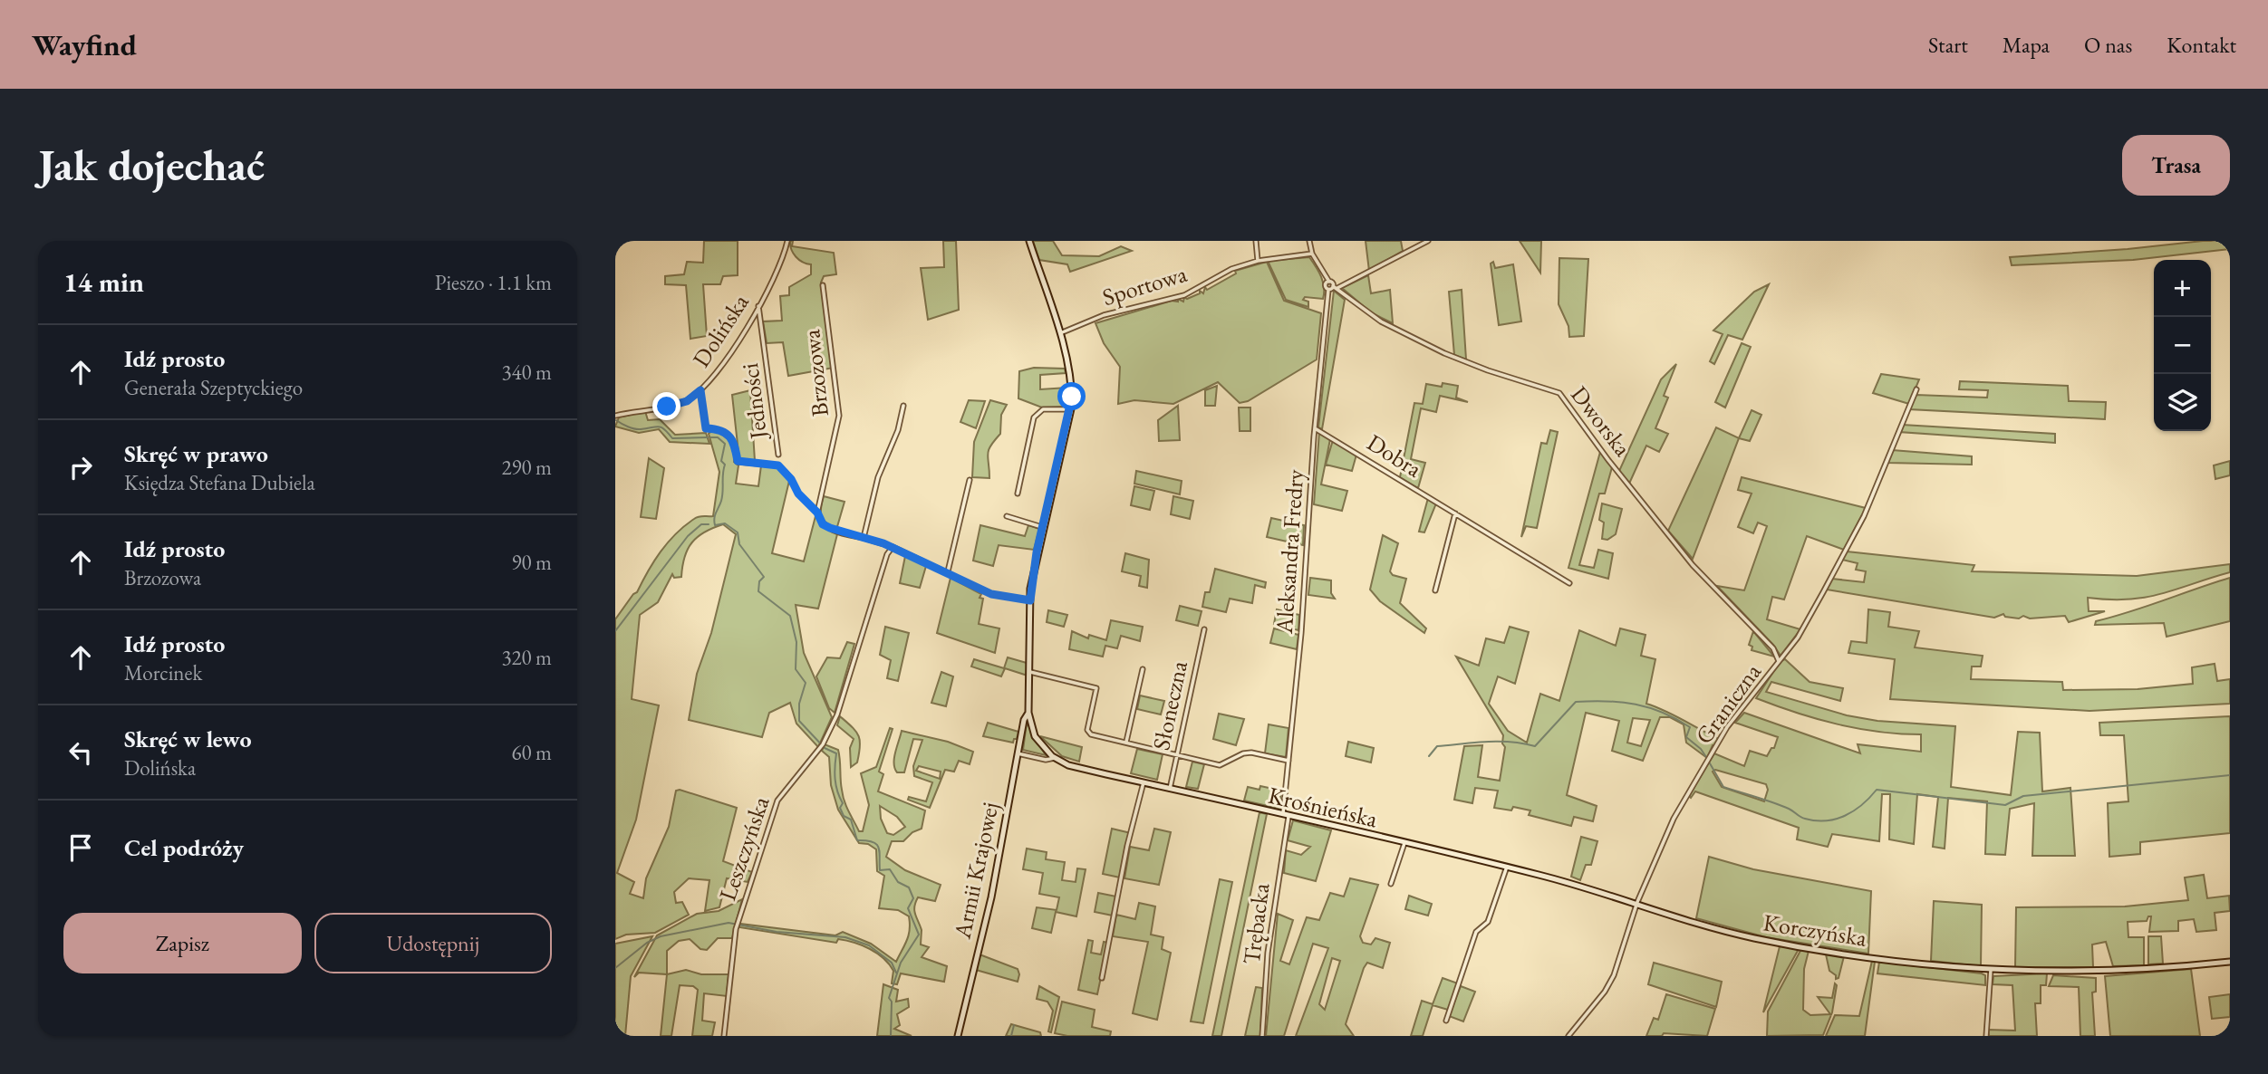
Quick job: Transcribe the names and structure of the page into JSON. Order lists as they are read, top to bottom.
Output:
{
  "streets": {
    "main road": ["Krośnieńska", "Armii Krajowej", "Korczyńska"],
    "street": [
      "Sportowa",
      "Dolińska",
      "Brzozowa",
      "Jedności",
      "Dworska",
      "Dobra",
      "Aleksandra Fredry",
      "Graniczna",
      "Słoneczna",
      "Leszczyńska",
      "Trębacka"
    ]
  },
  "crossings": [
    ["Sportowa", "Dworska"],
    ["Dolińska", "Jedności"],
    ["Dworska", "Aleksandra Fredry"],
    ["Dworska", "Graniczna"],
    ["Dobra", "Aleksandra Fredry"],
    ["Aleksandra Fredry", "Krośnieńska"],
    ["Aleksandra Fredry", "Trębacka"],
    ["Graniczna", "Krośnieńska"],
    ["Graniczna", "Korczyńska"],
    ["Słoneczna", "Krośnieńska"],
    ["Krośnieńska", "Armii Krajowej"],
    ["Krośnieńska", "Trębacka"],
    ["Krośnieńska", "Korczyńska"]
  ],
  "page": {
    "header": "Wayfind",
    "nav": [
      "Start",
      "Mapa",
      "O nas",
      "Kontakt"
    ],
    "buttons": [
      "Trasa",
      ["Zapisz", "Udostępnij"]
    ],
    "title": "Jak dojechać",
    "heading": ["14 min", "Pieszo · 1.1 km"],
    "map_buttons": ["+", "−"],
    "list": [
      ["Idź prosto", "Generała Szeptyckiego", "340 m"],
      ["Skręć w prawo", "Księdza Stefana Dubiela", "290 m"],
      ["Idź prosto", "Brzozowa", "90 m"],
      ["Idź prosto", "Morcinek", "320 m"],
      ["Skręć w lewo", "Dolińska", "60 m"],
      "Cel podróży"
    ]
  }
}
